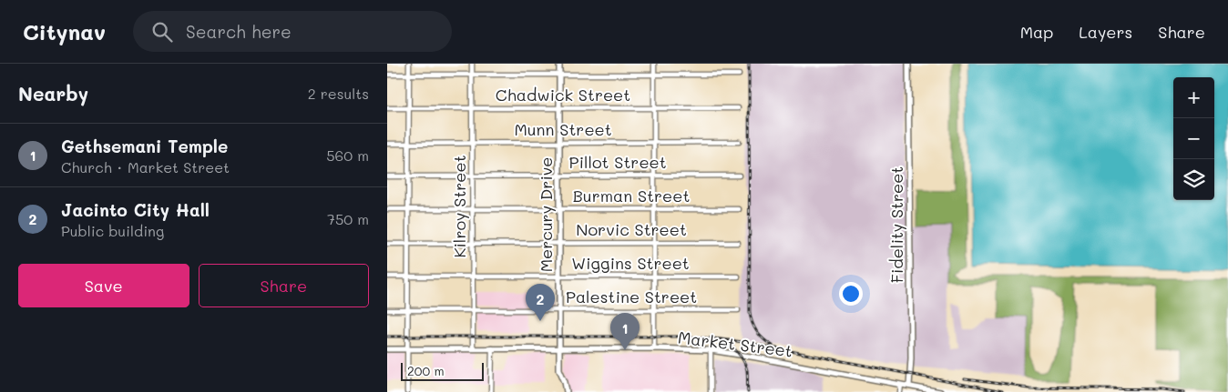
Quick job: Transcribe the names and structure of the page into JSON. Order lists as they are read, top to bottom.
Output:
{
  "streets": {
    "main road": ["Mercury Drive", "Fidelity Street", "Market Street"],
    "street": [
      "Chadwick Street",
      "Munn Street",
      "Pillot Street",
      "Burman Street",
      "Kilroy Street",
      "Norvic Street",
      "Wiggins Street",
      "Palestine Street"
    ]
  },
  "crossings": [
    ["Chadwick Street", "Kilroy Street"],
    ["Chadwick Street", "Mercury Drive"],
    ["Munn Street", "Kilroy Street"],
    ["Munn Street", "Mercury Drive"],
    ["Pillot Street", "Kilroy Street"],
    ["Pillot Street", "Mercury Drive"],
    ["Burman Street", "Kilroy Street"],
    ["Burman Street", "Mercury Drive"],
    ["Kilroy Street", "Norvic Street"],
    ["Kilroy Street", "Wiggins Street"],
    ["Kilroy Street", "Palestine Street"],
    ["Kilroy Street", "Market Street"],
    ["Mercury Drive", "Norvic Street"],
    ["Mercury Drive", "Wiggins Street"],
    ["Mercury Drive", "Palestine Street"],
    ["Mercury Drive", "Market Street"],
    ["Fidelity Street", "Market Street"]
  ],
  "scale_bar": "200 m",
  "page": {
    "header": "Citynav",
    "search": "Search here",
    "nav": ["Map", "Layers", "Share"],
    "heading": ["Nearby", "2 results"],
    "map_buttons": ["+", "−"],
    "list": [
      {
        "mark": "1",
        "name": "Gethsemani Temple",
        "note": "Church · Market Street",
        "value": "560 m"
      },
      {
        "mark": "2",
        "name": "Jacinto City Hall",
        "note": "Public building",
        "value": "750 m"
      }
    ],
    "buttons": ["Save", "Share"],
    "pins": ["2", "1"],
    "scale": "200 m"
  }
}
